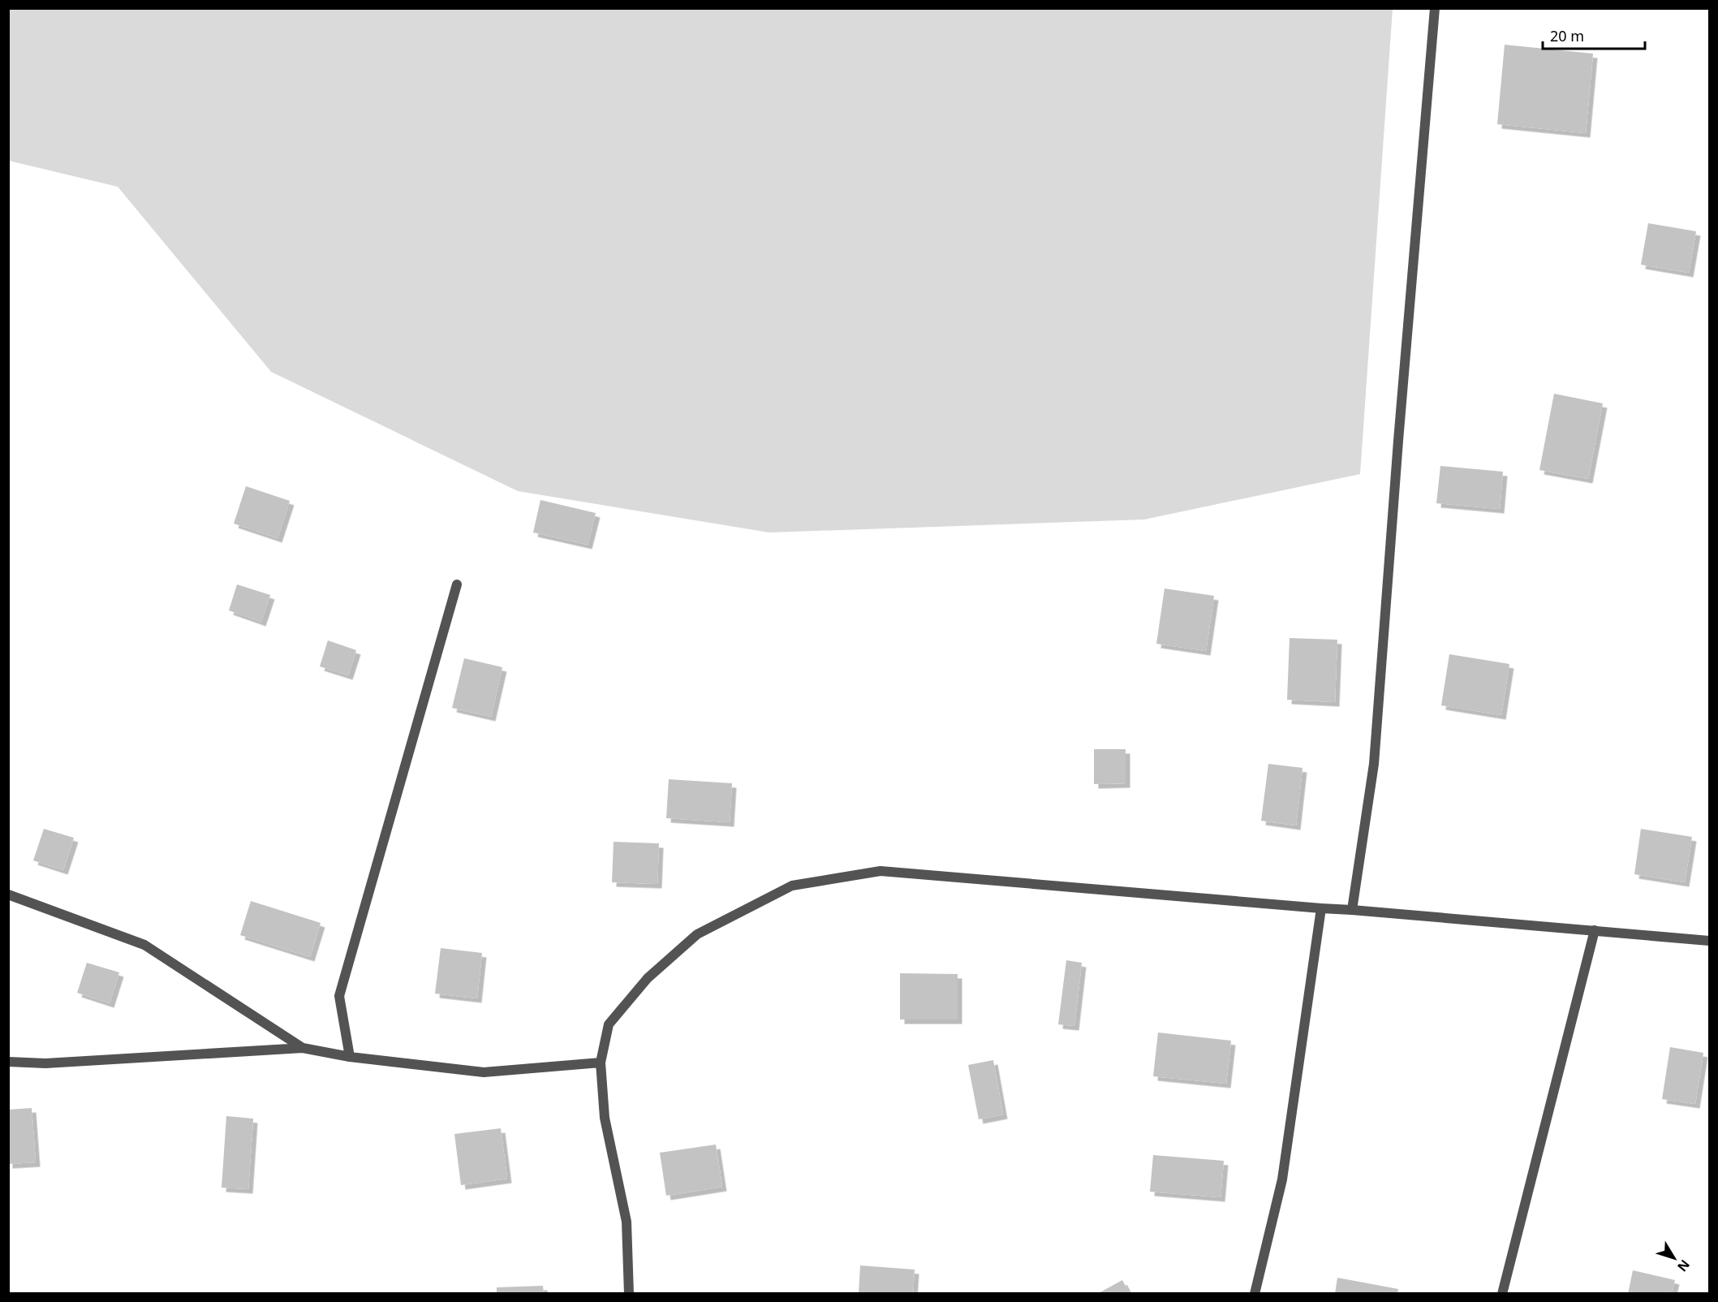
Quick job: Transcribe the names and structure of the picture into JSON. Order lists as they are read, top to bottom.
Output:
{
  "scale_bar": "20 m",
  "north": "bottom right"
}
